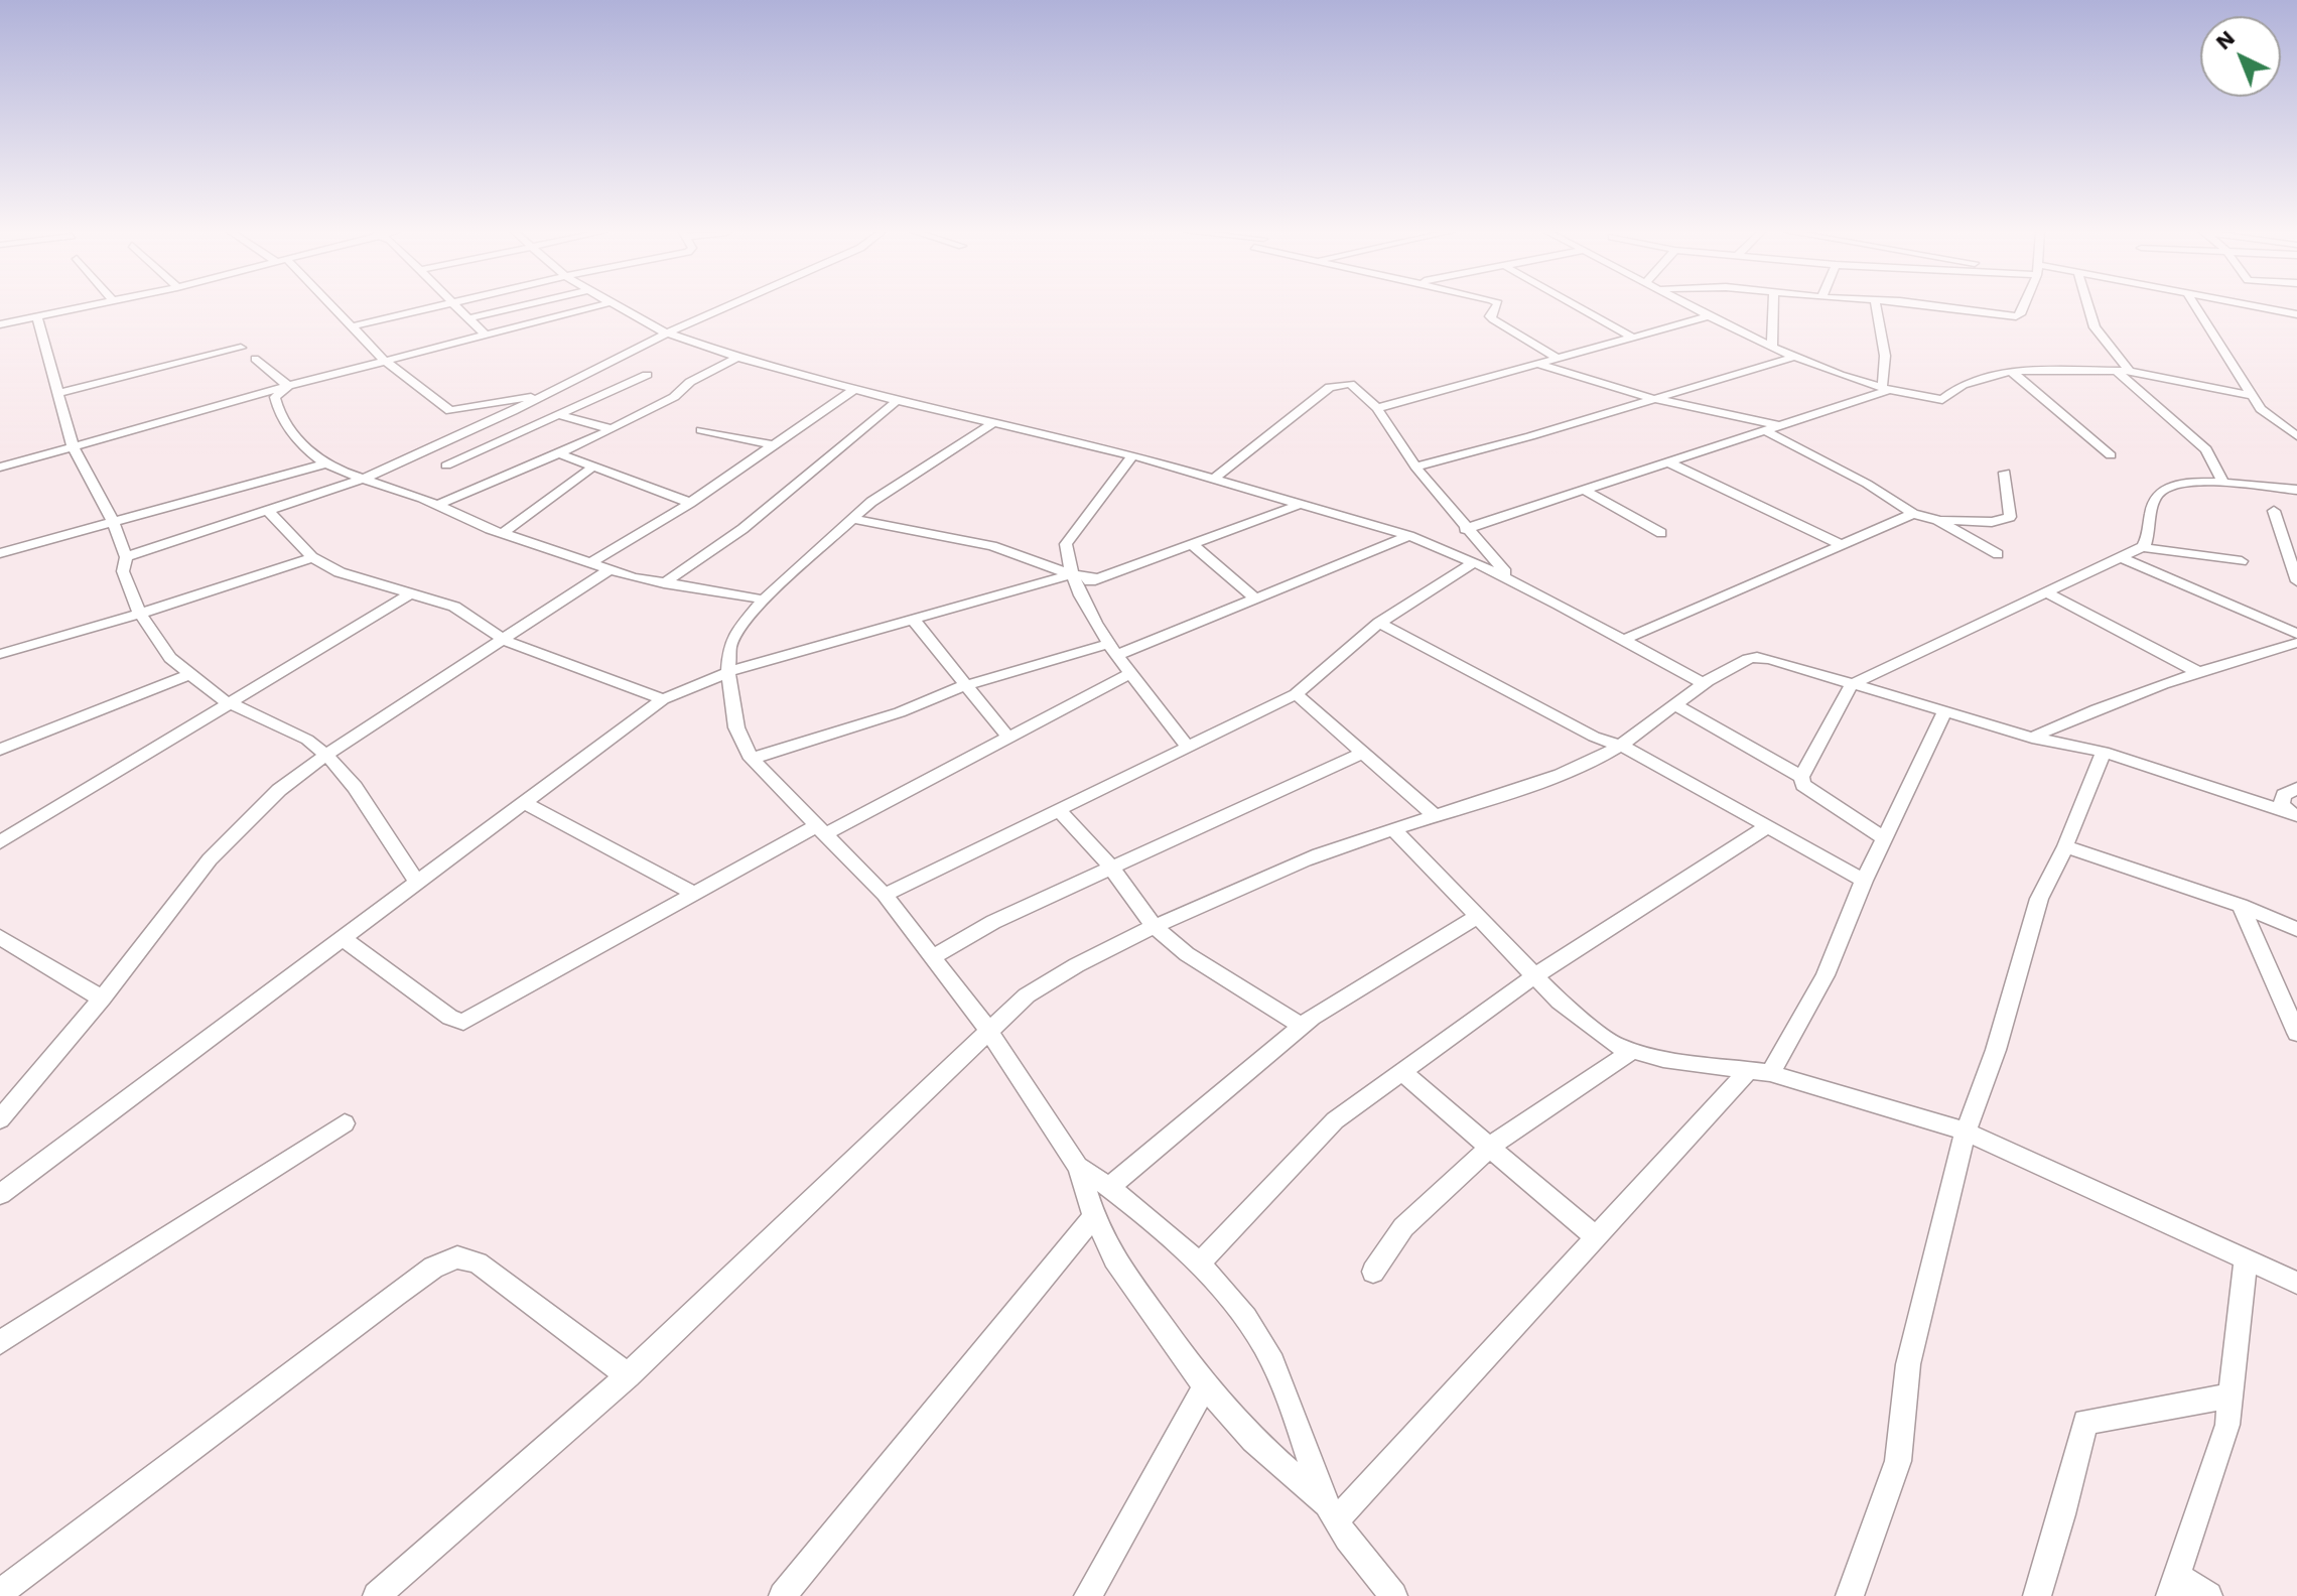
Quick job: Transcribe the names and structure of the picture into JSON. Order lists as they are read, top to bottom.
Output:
{
  "north": "top left"
}
